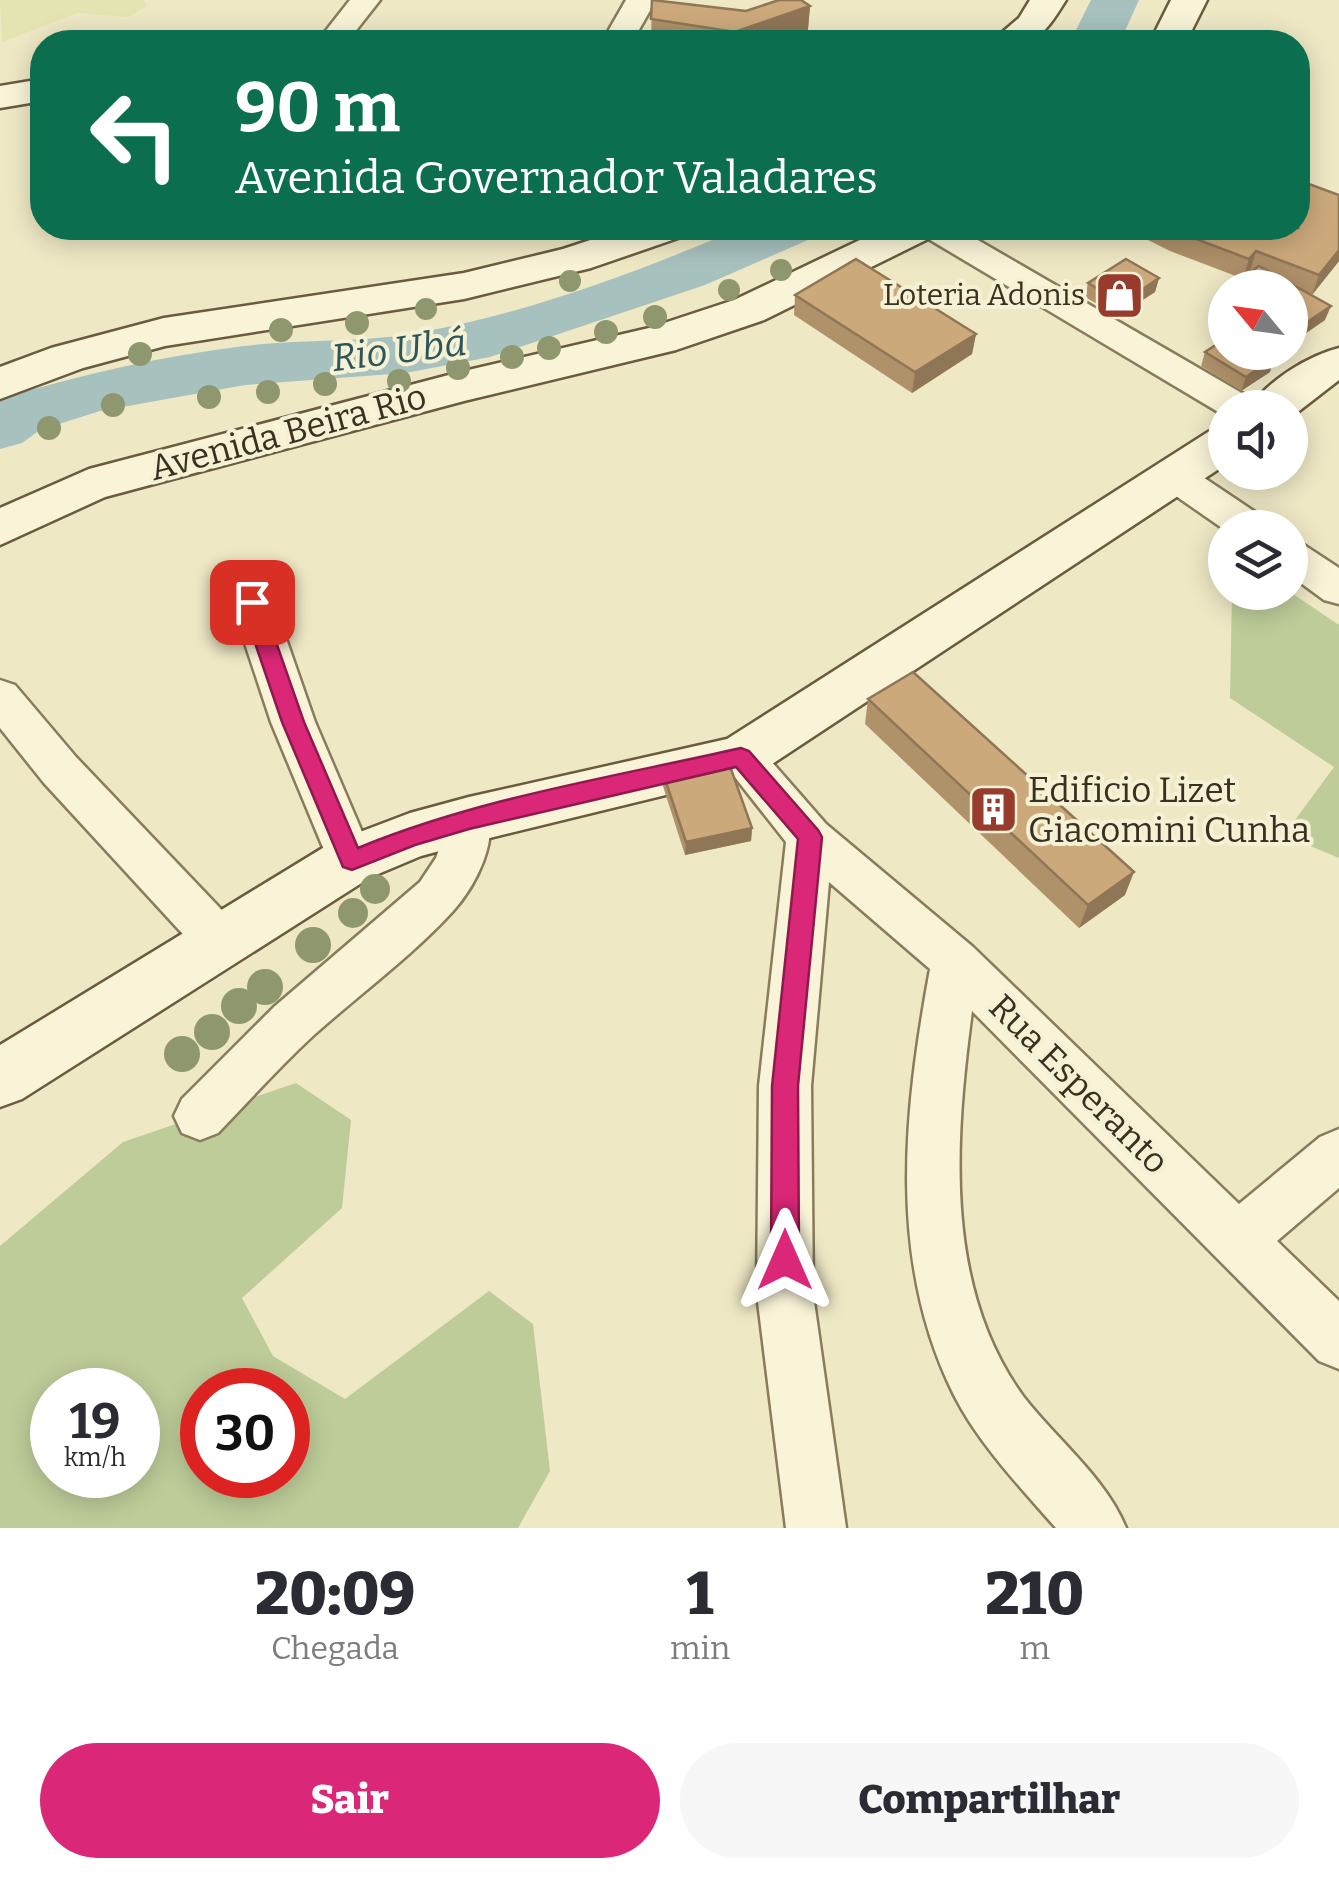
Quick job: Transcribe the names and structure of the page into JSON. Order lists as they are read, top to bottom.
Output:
{
  "streets": {
    "main road": ["Avenida Beira Rio"],
    "street": ["Rua Esperanto"]
  },
  "water": ["Rio Ubá"],
  "places": {
    "shop": ["Loteria Adonis"],
    "building": ["Edificio Lizet Giacomini Cunha"]
  },
  "north": "top left",
  "page": {
    "turn": ["90 m", "Avenida Governador Valadares"],
    "speed": "19 km/h",
    "limit": "30",
    "eta": [
      "20:09",
      "Chegada",
      "1",
      "min",
      "210",
      "m"
    ],
    "buttons": ["Sair", "Compartilhar"]
  }
}
